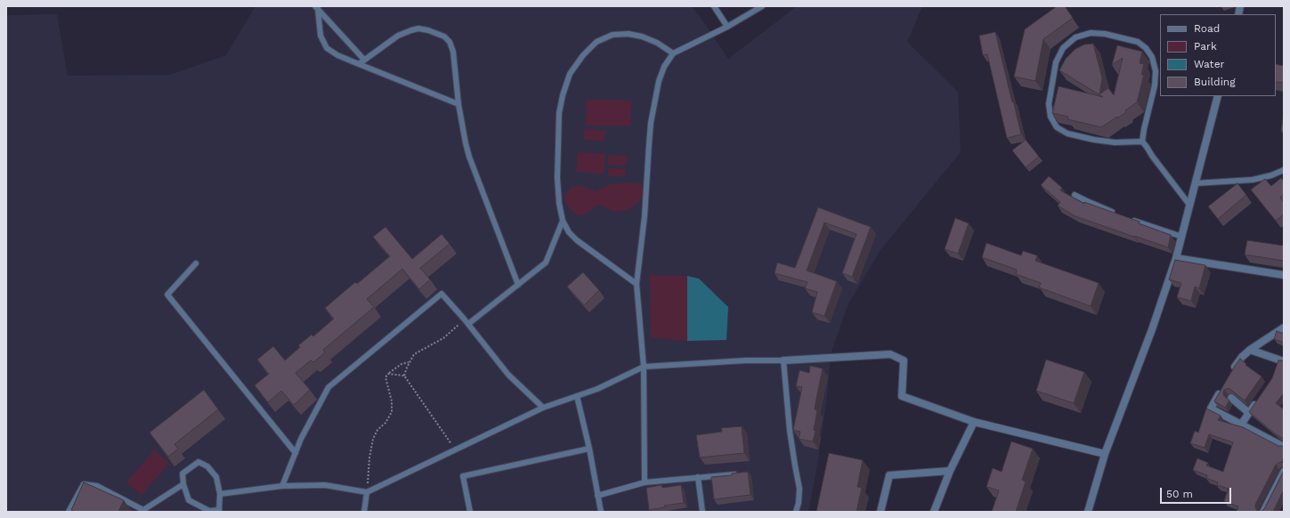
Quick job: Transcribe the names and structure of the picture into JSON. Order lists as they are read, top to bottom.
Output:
{
  "legend": [
    "Road",
    "Park",
    "Water",
    "Building"
  ],
  "scale_bar": "50 m"
}
